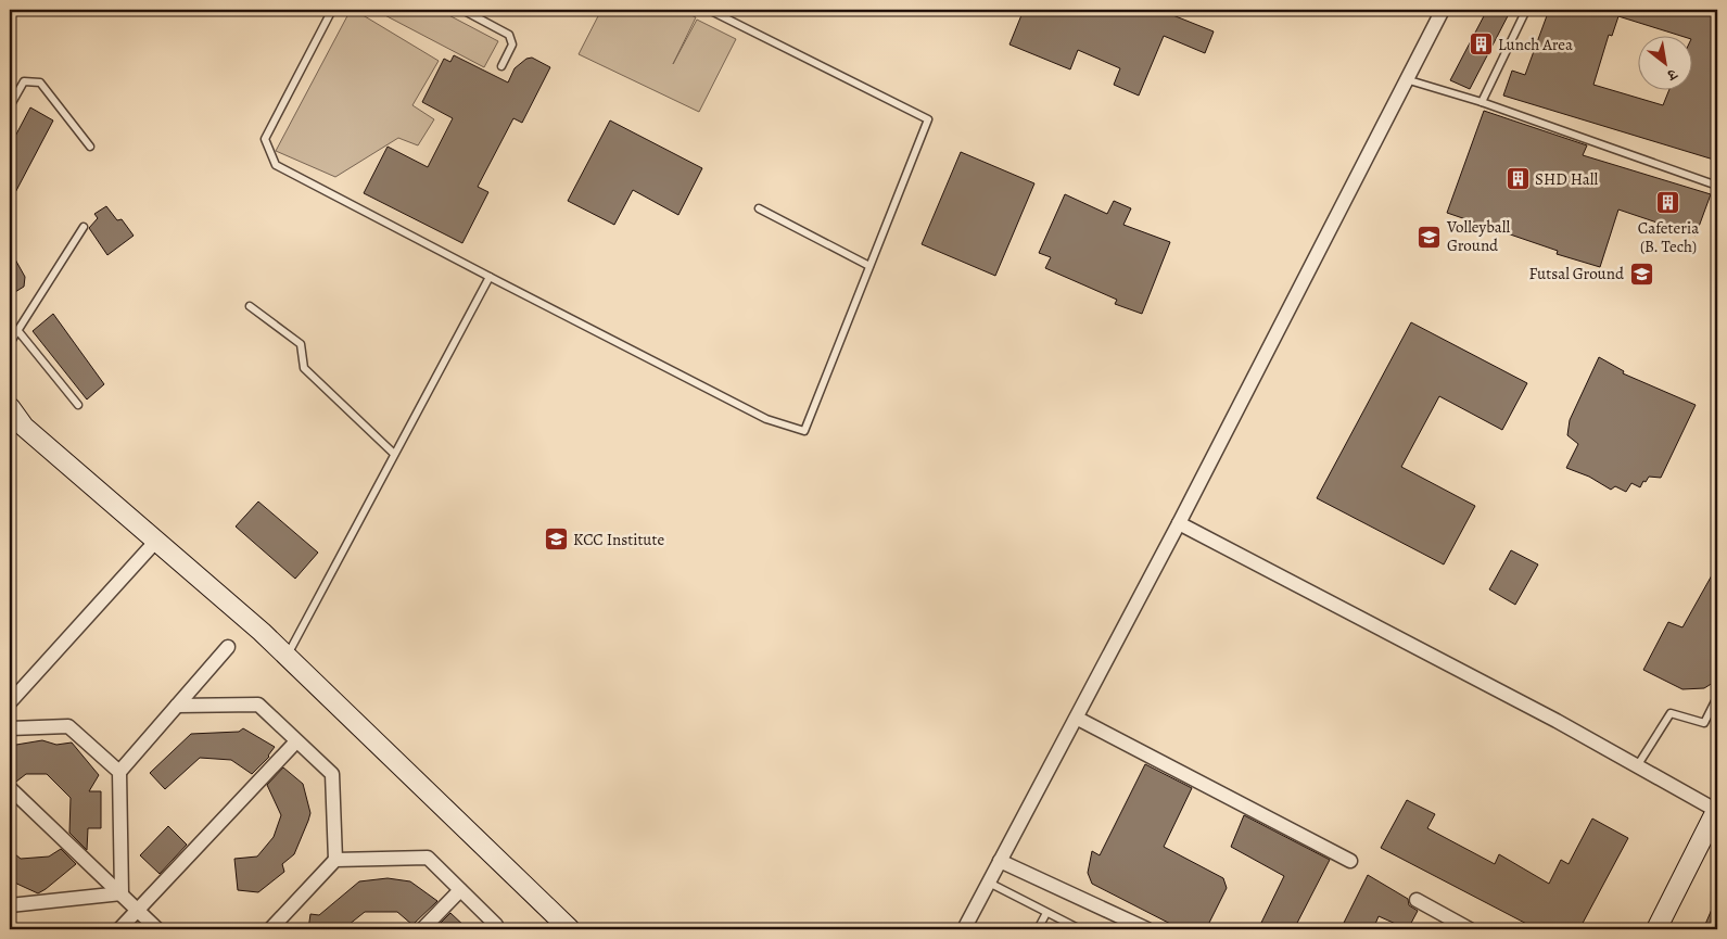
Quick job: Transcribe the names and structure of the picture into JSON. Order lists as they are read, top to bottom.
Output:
{
  "places": {
    "building": ["Lunch Area", "SHD Hall", "Cafeteria (B. Tech)"],
    "school or university": ["Volleyball Ground", "Futsal Ground", "KCC Institute"]
  },
  "north": "bottom right"
}
